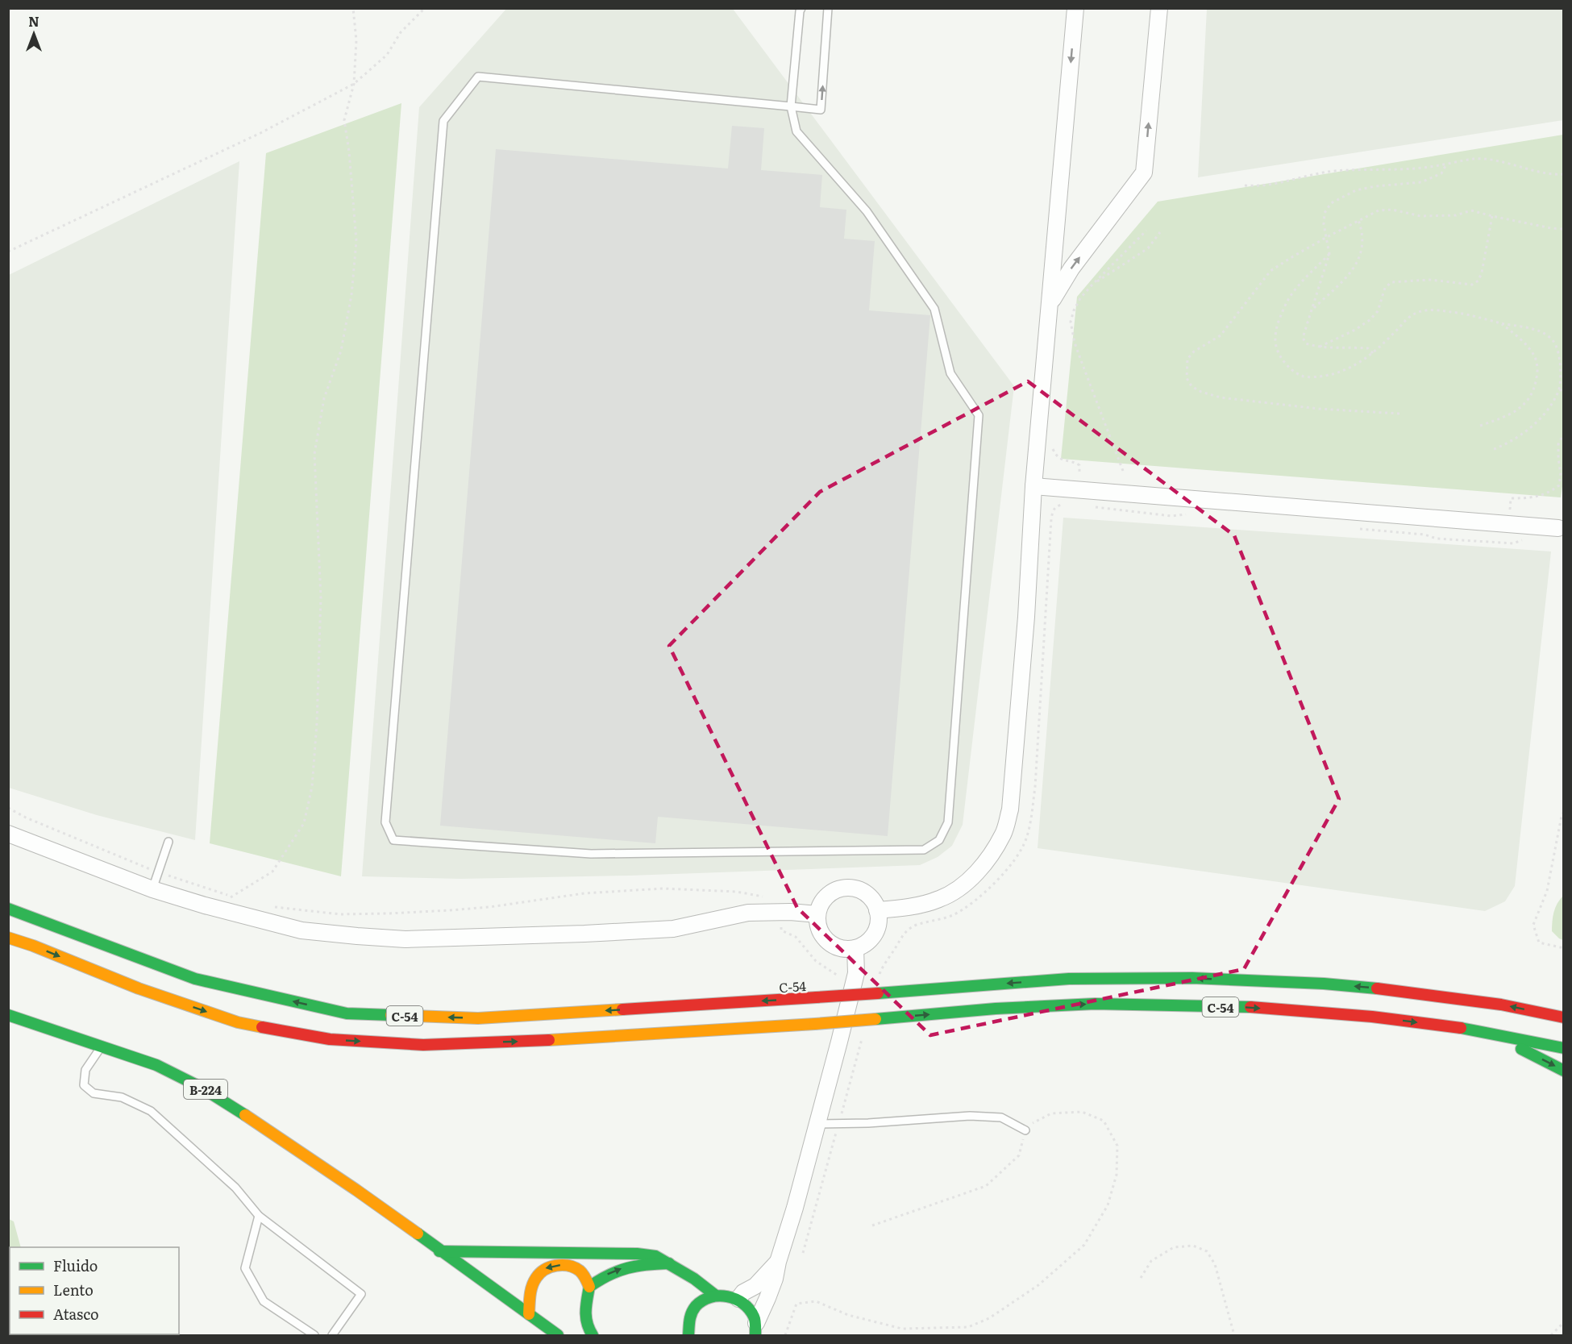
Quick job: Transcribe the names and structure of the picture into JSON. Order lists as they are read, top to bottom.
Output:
{
  "streets": {
    "main road": ["C-54", "B-224"]
  },
  "legend": ["Fluido", "Lento", "Atasco"],
  "north": "top"
}
